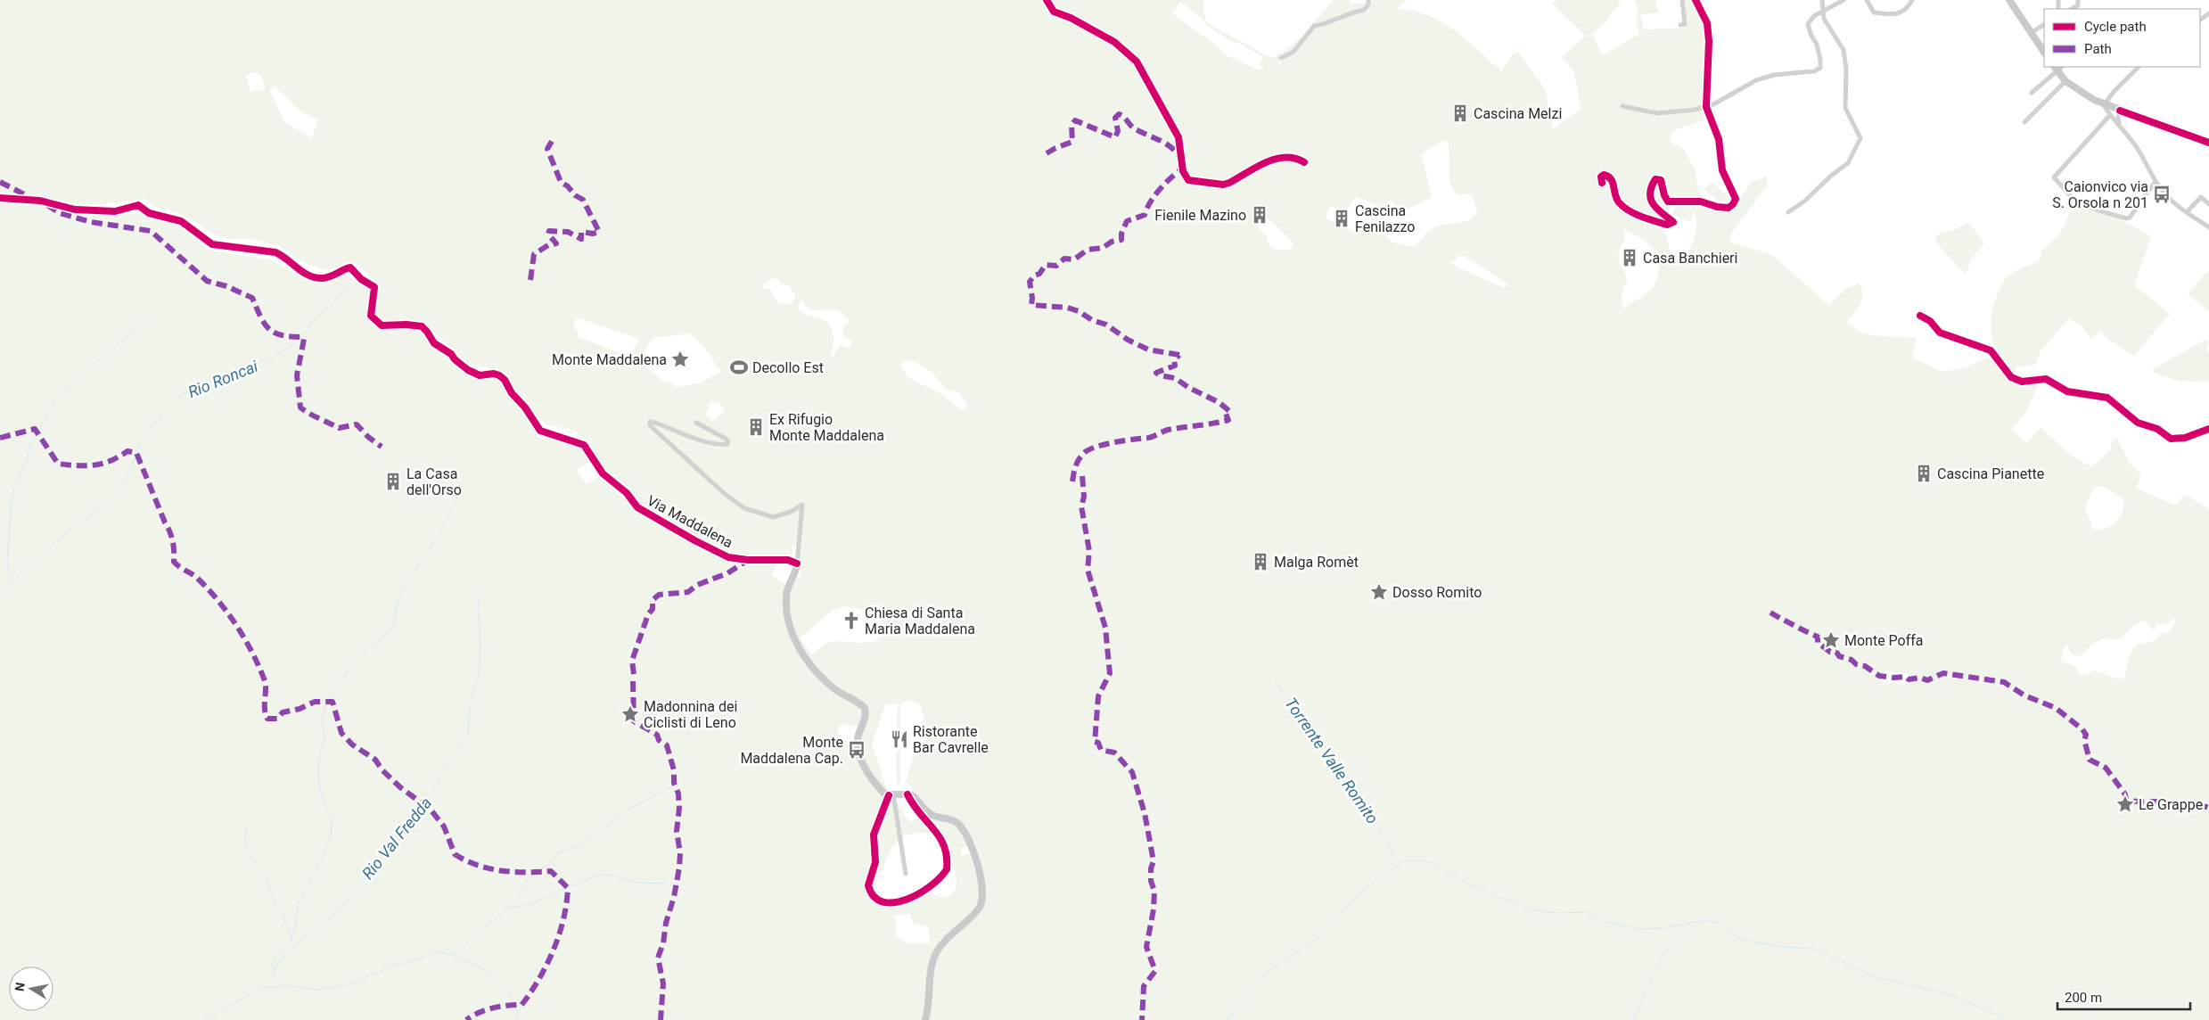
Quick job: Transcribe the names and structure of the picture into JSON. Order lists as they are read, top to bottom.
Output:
{
  "streets": {
    "street": ["Via Maddalena"]
  },
  "water": ["Rio Roncai", "Torrente Valle Romito", "Rio Val Fredda"],
  "places": {
    "building": [
      "Cascina Melzi",
      "Fienile Mazino",
      "Cascina Fenilazzo",
      "Casa Banchieri",
      "Ex Rifugio Monte Maddalena",
      "Cascina Pianette",
      "La Casa dell'Orso",
      "Malga Romèt"
    ],
    "bus stop": ["Caionvico via S. Orsola n 201", "Monte Maddalena Cap."],
    "place": [
      "Monte Maddalena",
      "Dosso Romito",
      "Monte Poffa",
      "Madonnina dei Ciclisti di Leno",
      "Le Grappe"
    ],
    "sports": ["Decollo Est"],
    "church": ["Chiesa di Santa Maria Maddalena"],
    "restaurant": ["Ristorante Bar Cavrelle"]
  },
  "legend": ["Cycle path", "Path"],
  "scale_bar": "200 m",
  "north": "left"
}
